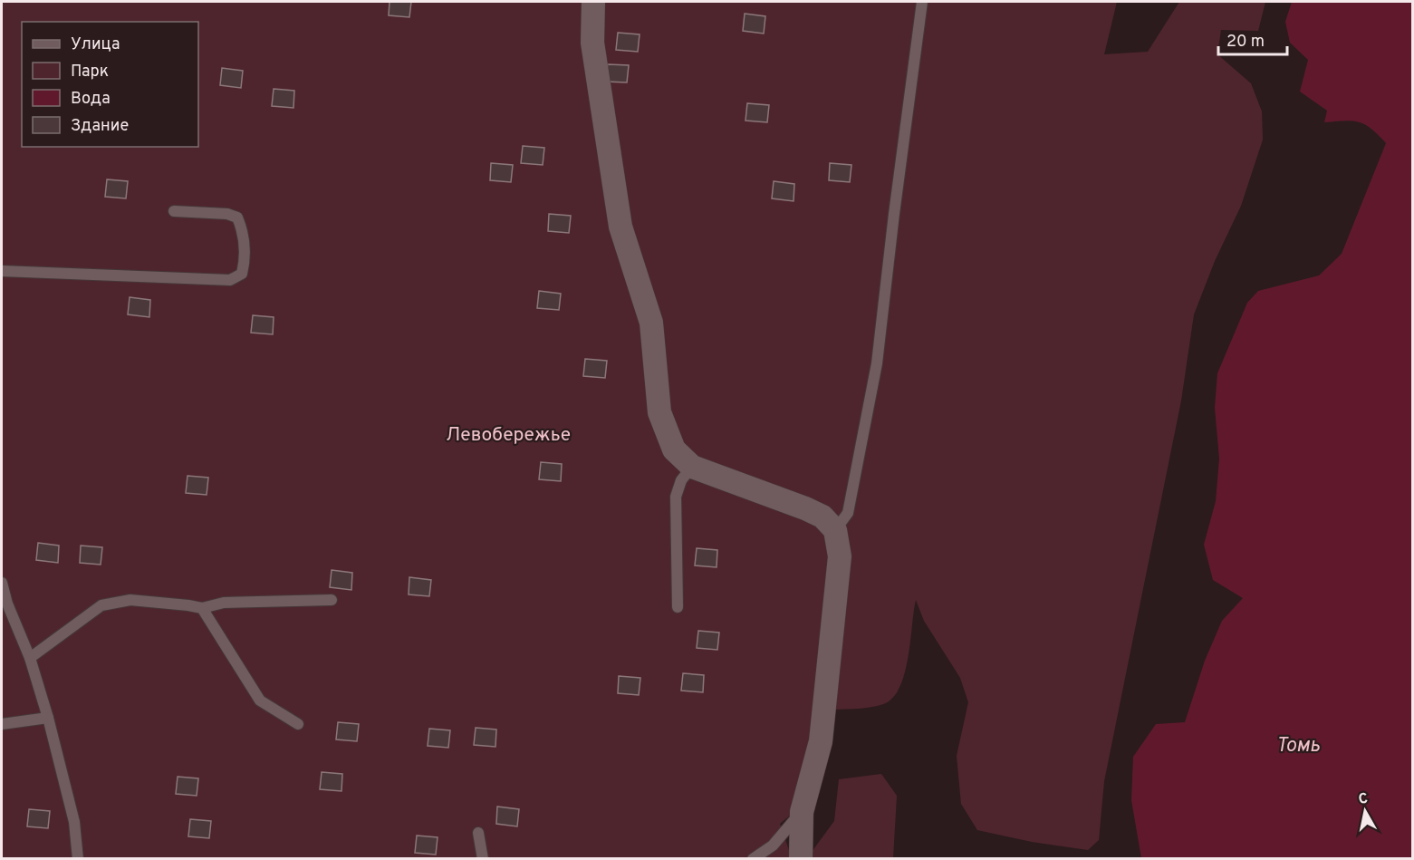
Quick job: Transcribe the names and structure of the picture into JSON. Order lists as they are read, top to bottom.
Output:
{
  "water": ["Томь"],
  "parks": ["Левобережье"],
  "legend": [
    "Улица",
    "Парк",
    "Вода",
    "Здание"
  ],
  "scale_bar": "20 m",
  "north": "top"
}
